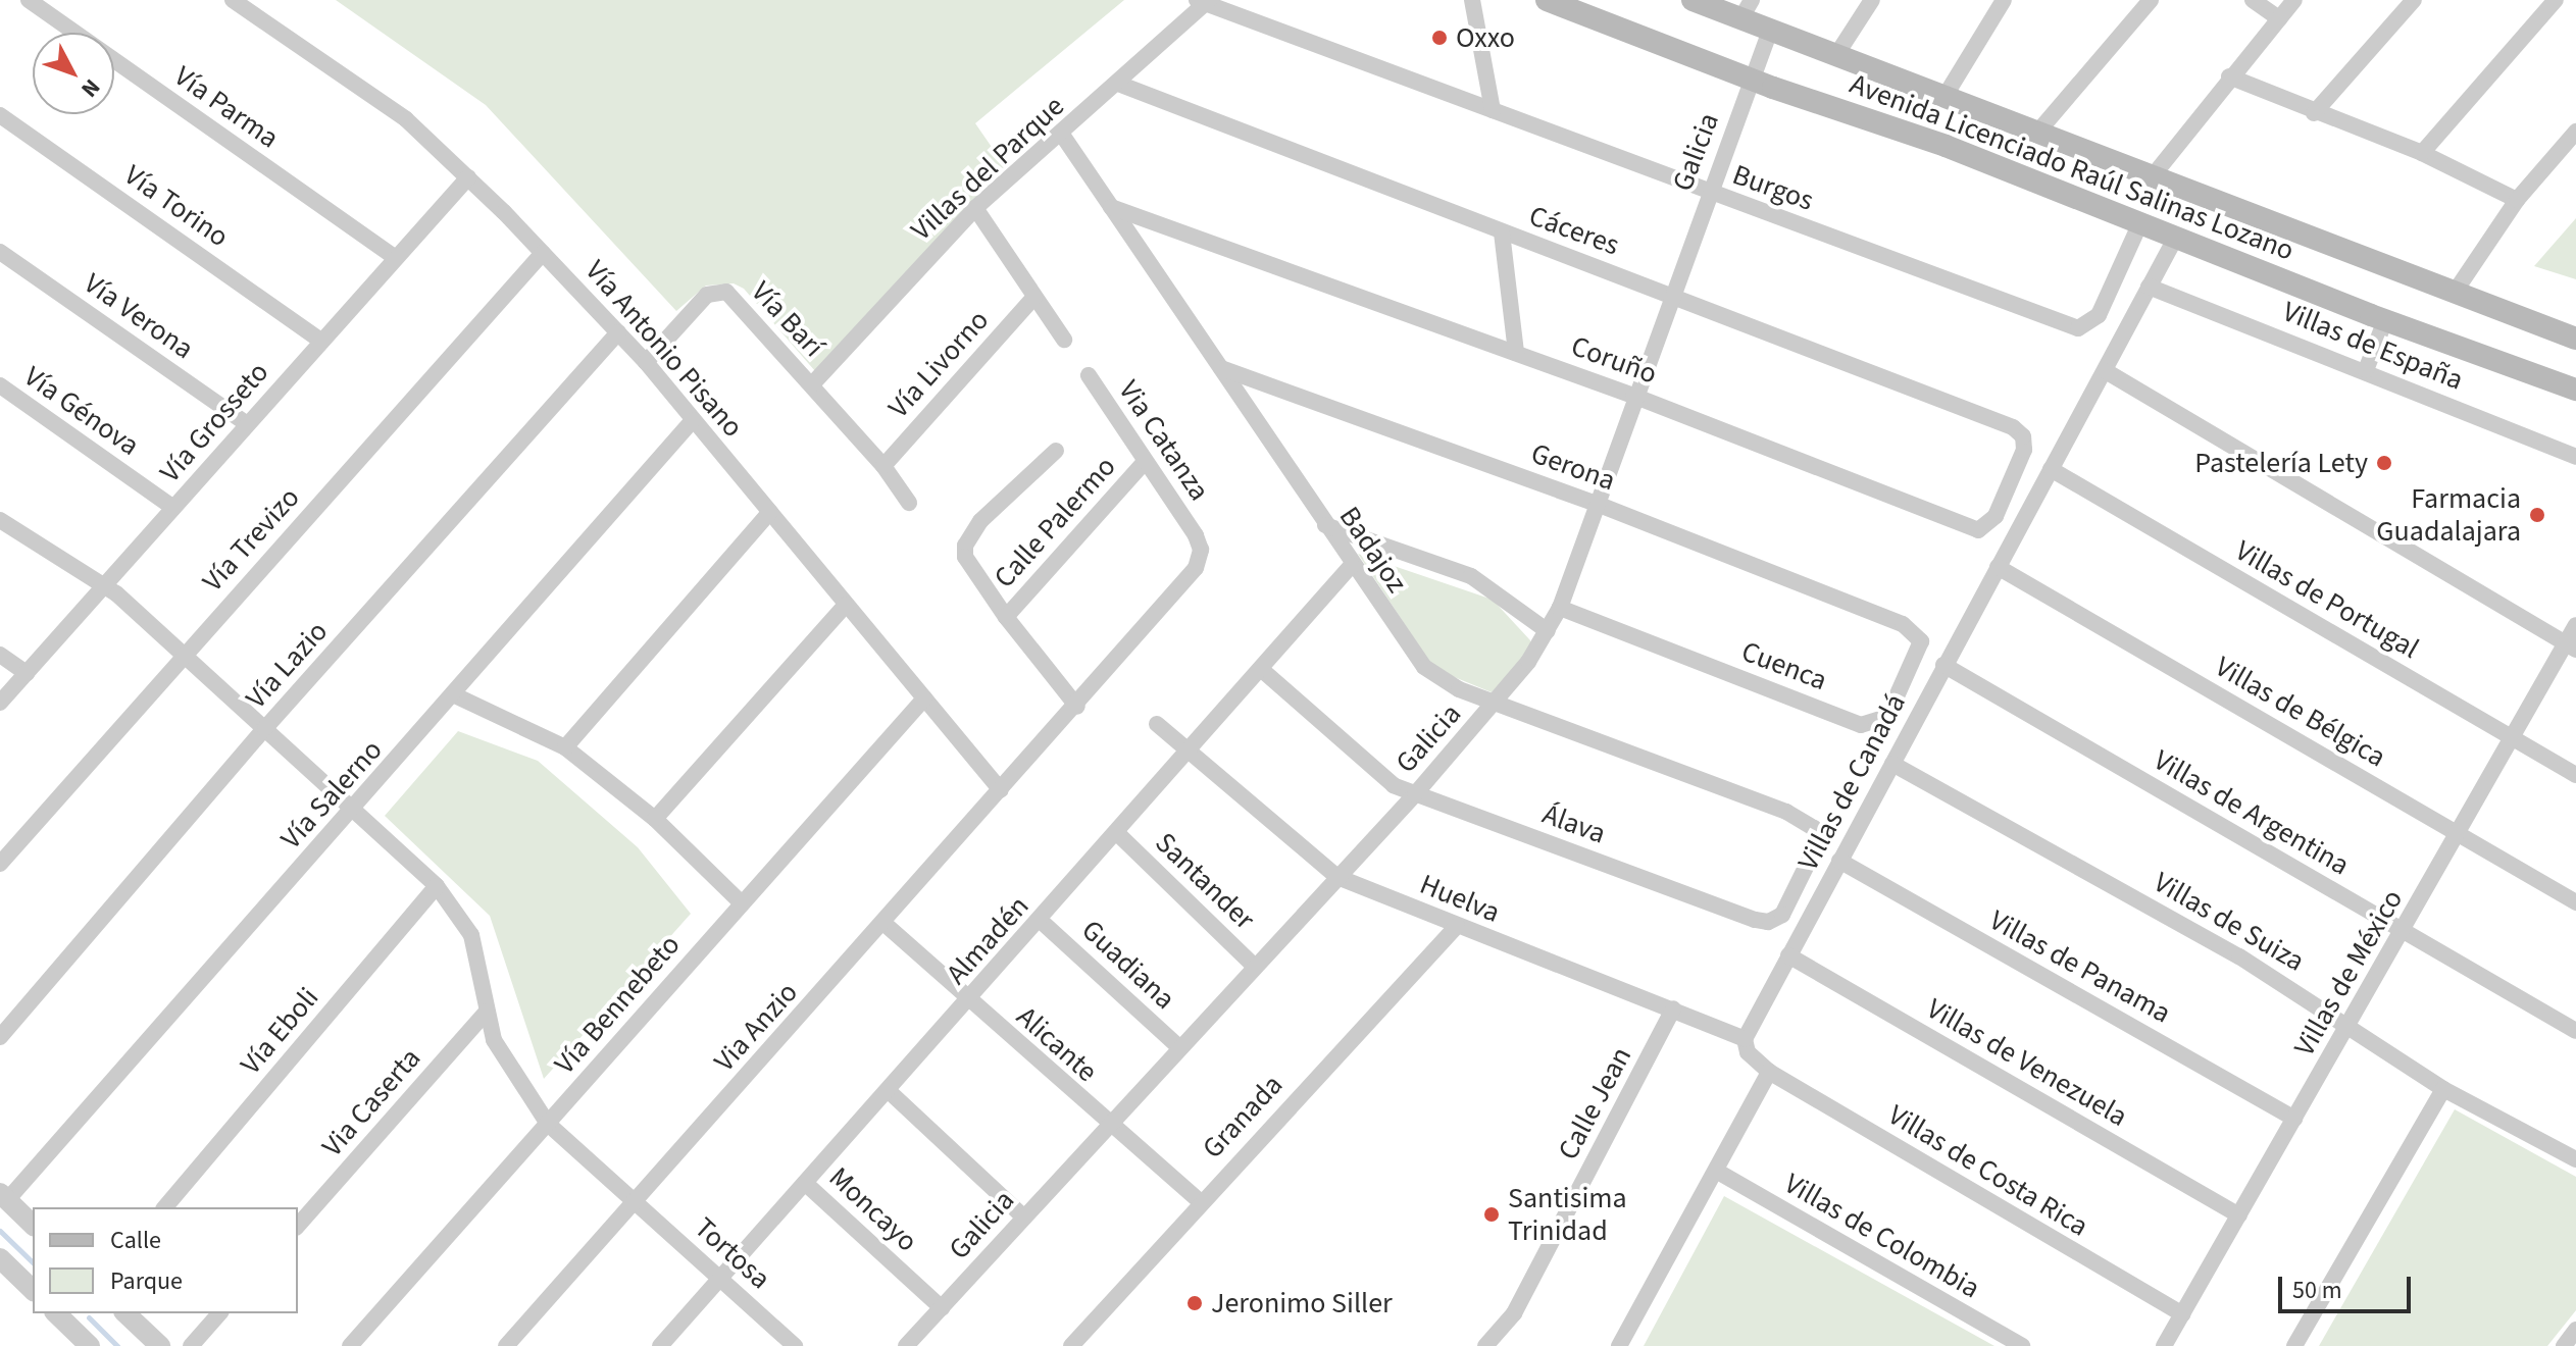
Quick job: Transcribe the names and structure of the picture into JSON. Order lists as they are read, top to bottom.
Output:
{
  "streets": {
    "main road": ["Avenida Licenciado Raúl Salinas Lozano"],
    "street": [
      "Vía Parma",
      "Galicia",
      "Villas del Parque",
      "Burgos",
      "Vía Torino",
      "Cáceres",
      "Vía Verona",
      "Vía Barí",
      "Villas de España",
      "Vía Antonio Pisano",
      "Coruño",
      "Vía Livorno",
      "Vía Génova",
      "Vía Grosseto",
      "Via Catanza",
      "Gerona",
      "Calle Palermo",
      "Vía Trevizo",
      "Badajoz",
      "Villas de Portugal",
      "Vía Lazio",
      "Cuenca",
      "Villas de Bélgica",
      "Villas de Canadá",
      "Vía Salerno",
      "Villas de Argentina",
      "Álava",
      "Santander",
      "Huelva",
      "Villas de Suiza",
      "Almadén",
      "Guadiana",
      "Villas de Panama",
      "Villas de México",
      "Vía Bennebeto",
      "Via Anzio",
      "Vía Eboli",
      "Alicante",
      "Villas de Venezuela",
      "Via Caserta",
      "Calle Jean",
      "Granada",
      "Villas de Costa Rica",
      "Moncayo",
      "Villas de Colombia",
      "Tortosa"
    ]
  },
  "crossings": [
    ["Vía Parma", "Vía Grosseto"],
    ["Galicia", "Avenida Licenciado Raúl Salinas Lozano"],
    ["Galicia", "Burgos"],
    ["Galicia", "Cáceres"],
    ["Galicia", "Coruño"],
    ["Galicia", "Gerona"],
    ["Galicia", "Badajoz"],
    ["Galicia", "Cuenca"],
    ["Galicia", "Álava"],
    ["Galicia", "Santander"],
    ["Galicia", "Huelva"],
    ["Galicia", "Guadiana"],
    ["Galicia", "Alicante"],
    ["Galicia", "Moncayo"],
    ["Avenida Licenciado Raúl Salinas Lozano", "Burgos"],
    ["Avenida Licenciado Raúl Salinas Lozano", "Villas de Canadá"],
    ["Villas del Parque", "Burgos"],
    ["Villas del Parque", "Cáceres"],
    ["Villas del Parque", "Vía Barí"],
    ["Villas del Parque", "Badajoz"],
    ["Vía Torino", "Vía Grosseto"],
    ["Cáceres", "Coruño"],
    ["Vía Verona", "Vía Grosseto"],
    ["Vía Barí", "Vía Antonio Pisano"],
    ["Vía Barí", "Vía Livorno"],
    ["Villas de España", "Villas de Canadá"],
    ["Vía Antonio Pisano", "Vía Grosseto"],
    ["Vía Antonio Pisano", "Vía Trevizo"],
    ["Vía Antonio Pisano", "Vía Lazio"],
    ["Vía Antonio Pisano", "Vía Salerno"],
    ["Vía Antonio Pisano", "Vía Bennebeto"],
    ["Vía Antonio Pisano", "Via Anzio"],
    ["Coruño", "Badajoz"],
    ["Vía Génova", "Vía Grosseto"],
    ["Vía Grosseto", "Tortosa"],
    ["Via Catanza", "Calle Palermo"],
    ["Via Catanza", "Via Anzio"],
    ["Gerona", "Badajoz"],
    ["Gerona", "Cuenca"],
    ["Vía Trevizo", "Tortosa"],
    ["Badajoz", "Álava"],
    ["Badajoz", "Almadén"],
    ["Villas de Portugal", "Villas de Canadá"],
    ["Villas de Portugal", "Villas de México"],
    ["Vía Lazio", "Tortosa"],
    ["Villas de Bélgica", "Villas de Canadá"],
    ["Villas de Bélgica", "Villas de México"],
    ["Villas de Canadá", "Villas de Argentina"],
    ["Villas de Canadá", "Huelva"],
    ["Villas de Canadá", "Villas de Suiza"],
    ["Villas de Canadá", "Villas de Panama"],
    ["Villas de Canadá", "Villas de Venezuela"],
    ["Vía Salerno", "Tortosa"],
    ["Villas de Argentina", "Villas de México"],
    ["Álava", "Almadén"],
    ["Santander", "Almadén"],
    ["Huelva", "Almadén"],
    ["Huelva", "Calle Jean"],
    ["Huelva", "Granada"],
    ["Villas de Suiza", "Villas de México"],
    ["Almadén", "Guadiana"],
    ["Almadén", "Alicante"],
    ["Almadén", "Moncayo"],
    ["Almadén", "Tortosa"],
    ["Villas de Panama", "Villas de México"],
    ["Villas de México", "Villas de Venezuela"],
    ["Villas de México", "Villas de Costa Rica"],
    ["Vía Bennebeto", "Tortosa"],
    ["Via Anzio", "Alicante"],
    ["Via Anzio", "Tortosa"],
    ["Vía Eboli", "Tortosa"],
    ["Alicante", "Granada"],
    ["Via Caserta", "Tortosa"]
  ],
  "places": [
    "Oxxo",
    "Pastelería Lety",
    "Farmacia Guadalajara",
    "Santisima Trinidad",
    "Jeronimo Siller"
  ],
  "legend": ["Calle", "Parque"],
  "scale_bar": "50 m",
  "north": "bottom right"
}
